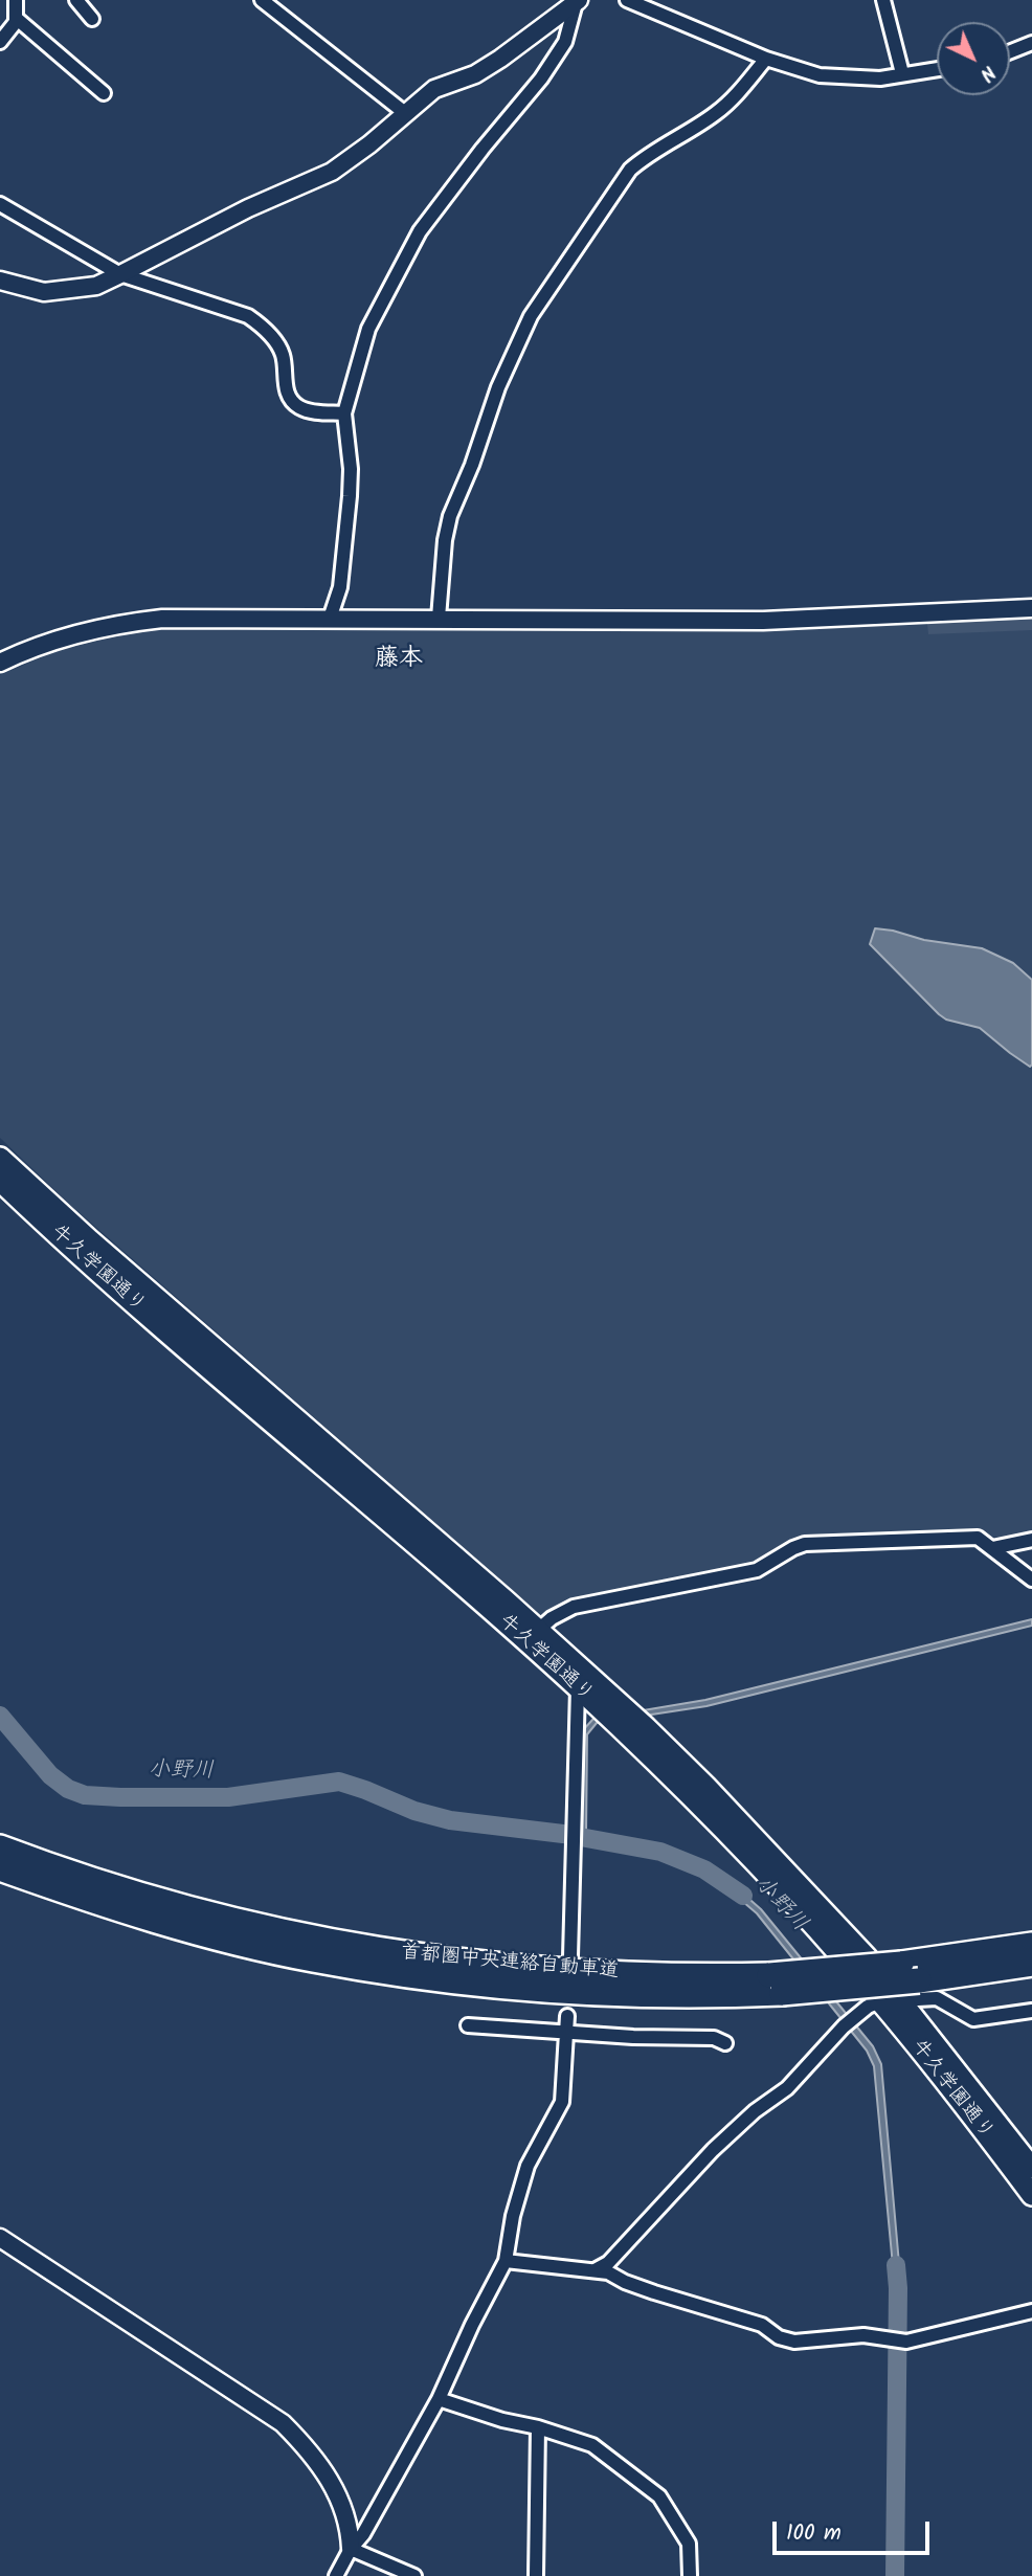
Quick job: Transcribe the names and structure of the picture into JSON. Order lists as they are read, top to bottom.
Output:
{
  "streets": {
    "highway": ["牛久学園通り", "首都圏中央連絡自動車道"]
  },
  "districts": ["藤本"],
  "water": ["小野川"],
  "scale_bar": "100 m",
  "north": "bottom right"
}
